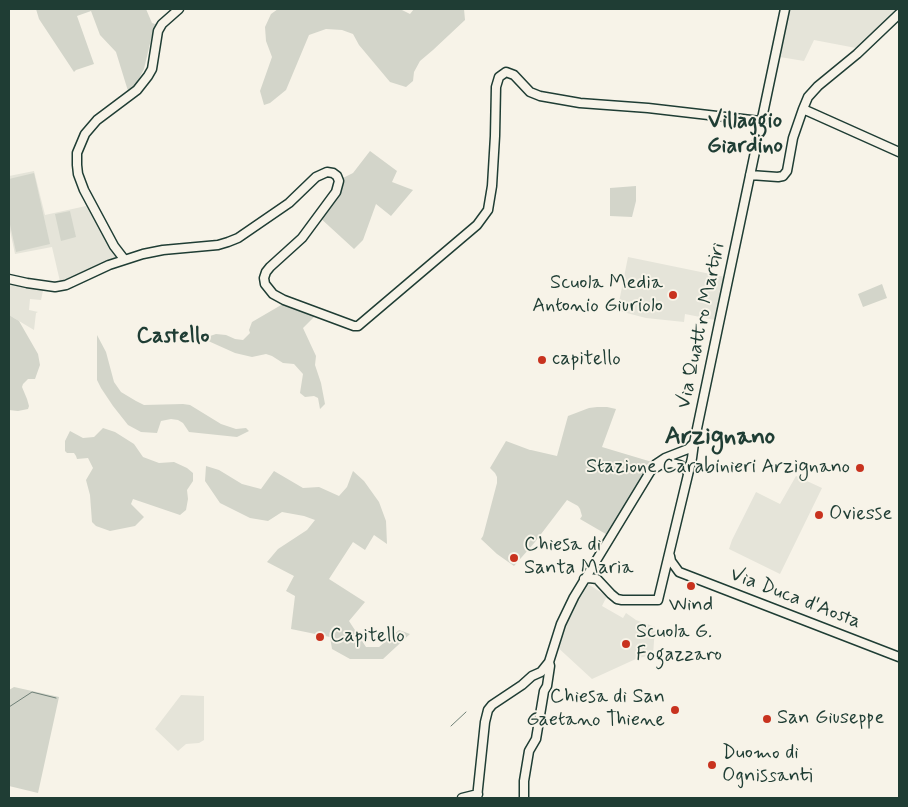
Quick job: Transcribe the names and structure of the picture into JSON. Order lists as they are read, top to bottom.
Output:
{
  "streets": {
    "street": ["Via Quattro Martiri", "Via Duca d'Aosta"]
  },
  "districts": ["Villaggio Giardino", "Castello", "Arzignano"],
  "places": [
    "Scuola Media Antonio Giuriolo",
    "capitello",
    "Stazione Carabinieri Arzignano",
    "Oviesse",
    "Chiesa di Santa Maria",
    "Wind",
    "Capitello",
    "Scuola G. Fogazzaro",
    "Chiesa di San Gaetano Thiene",
    "San Giuseppe",
    "Duomo di Ognissanti"
  ]
}
